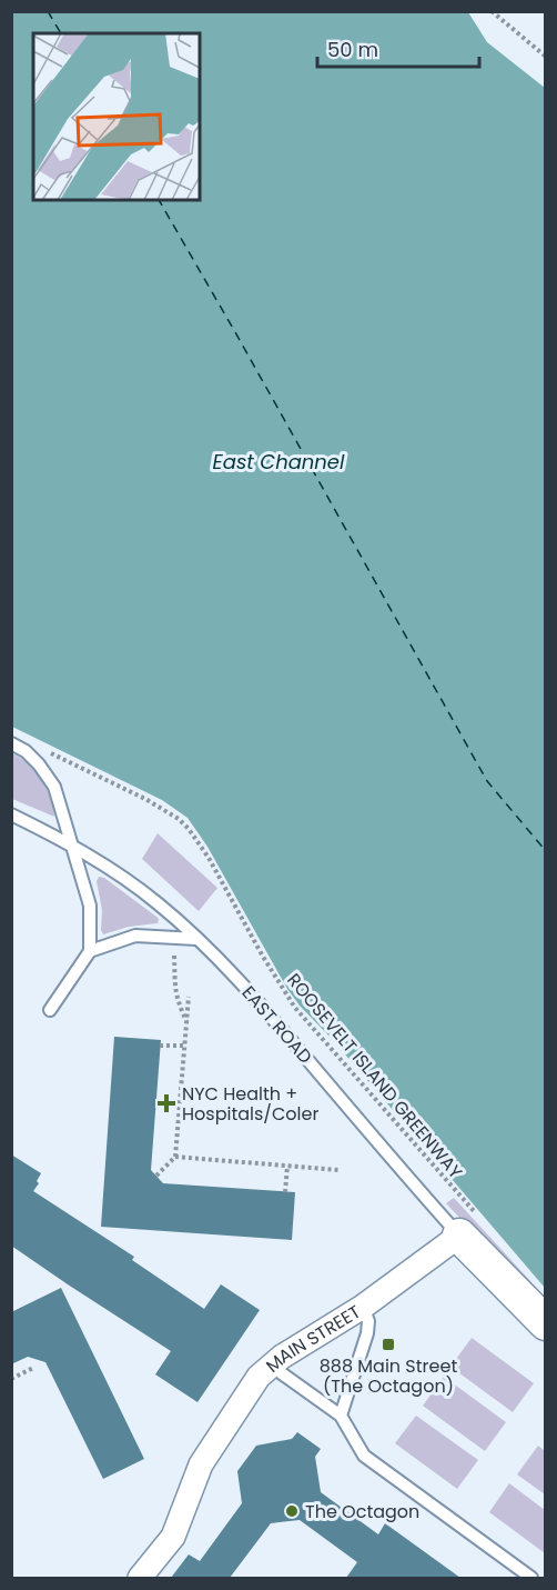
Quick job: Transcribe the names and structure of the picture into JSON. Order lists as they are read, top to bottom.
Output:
{
  "streets": {
    "street": ["MAIN STREET"],
    "lane": ["EAST ROAD"],
    "path": ["ROOSEVELT ISLAND GREENWAY"]
  },
  "crossings": [
    ["EAST ROAD", "ROOSEVELT ISLAND GREENWAY"],
    ["EAST ROAD", "MAIN STREET"],
    ["ROOSEVELT ISLAND GREENWAY", "MAIN STREET"]
  ],
  "water": ["East Channel"],
  "places": {
    "health": ["NYC Health + Hospitals/Coler"],
    "transit": ["888 Main Street (The Octagon)"],
    "other": ["The Octagon"]
  },
  "scale_bar": "50 m"
}
